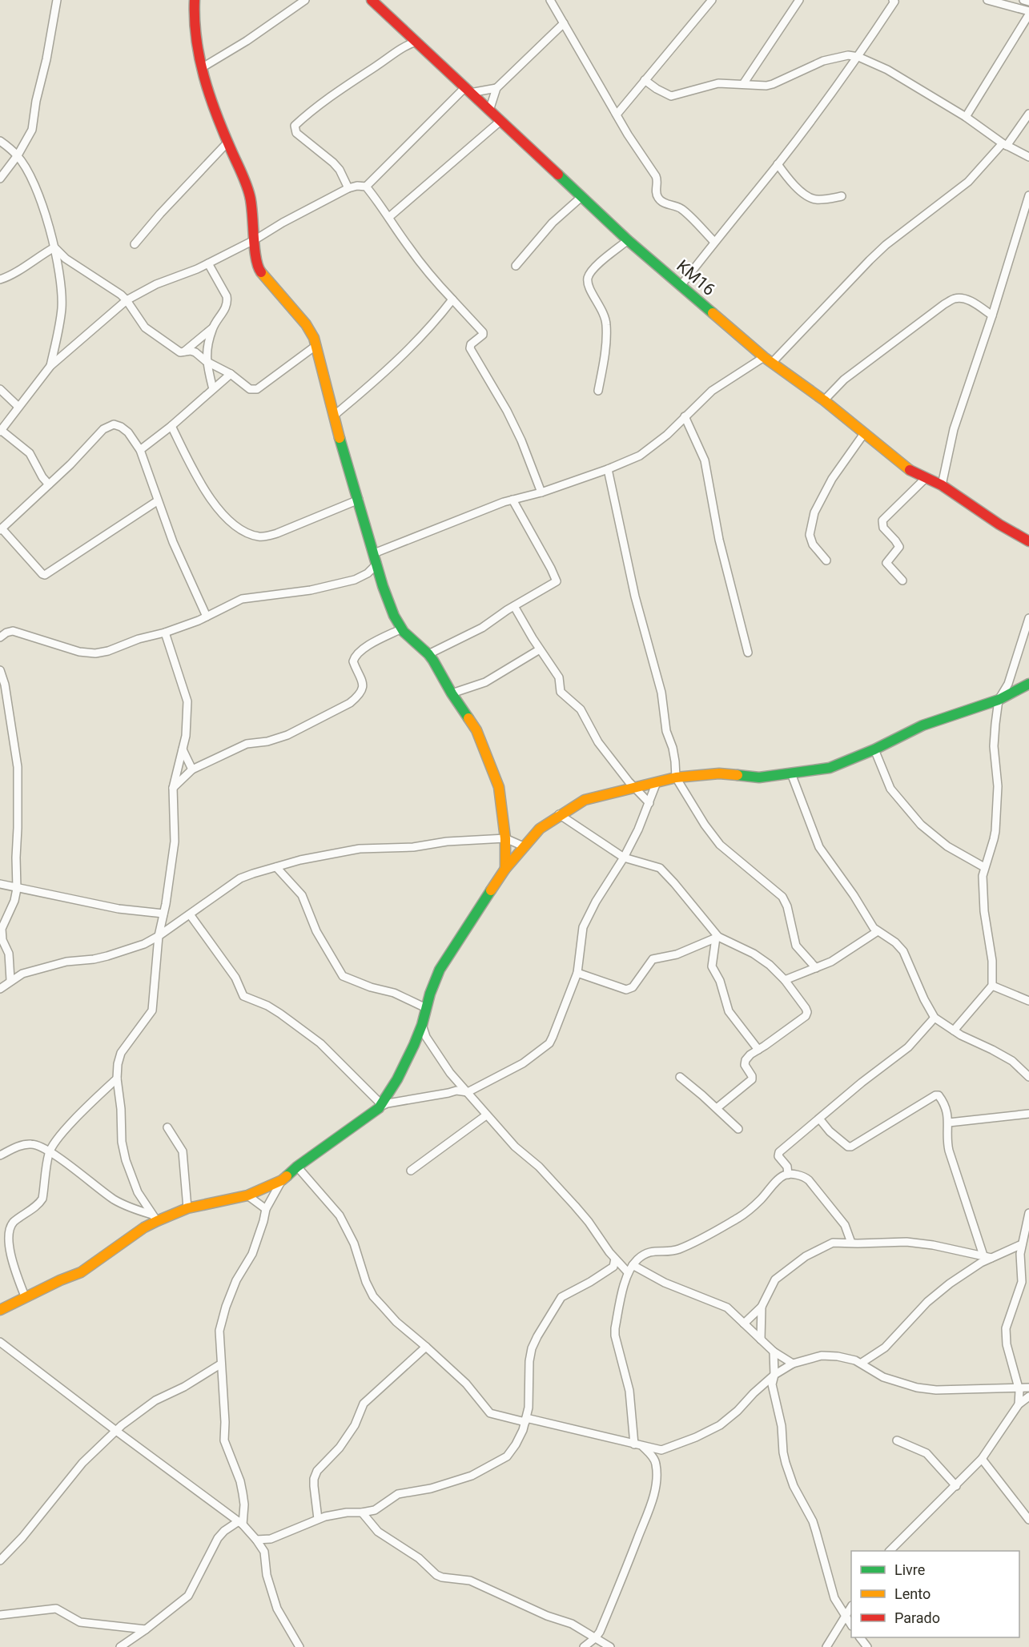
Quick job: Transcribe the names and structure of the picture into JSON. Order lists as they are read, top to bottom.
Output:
{
  "streets": {
    "street": ["KM16"]
  },
  "legend": ["Livre", "Lento", "Parado"]
}
